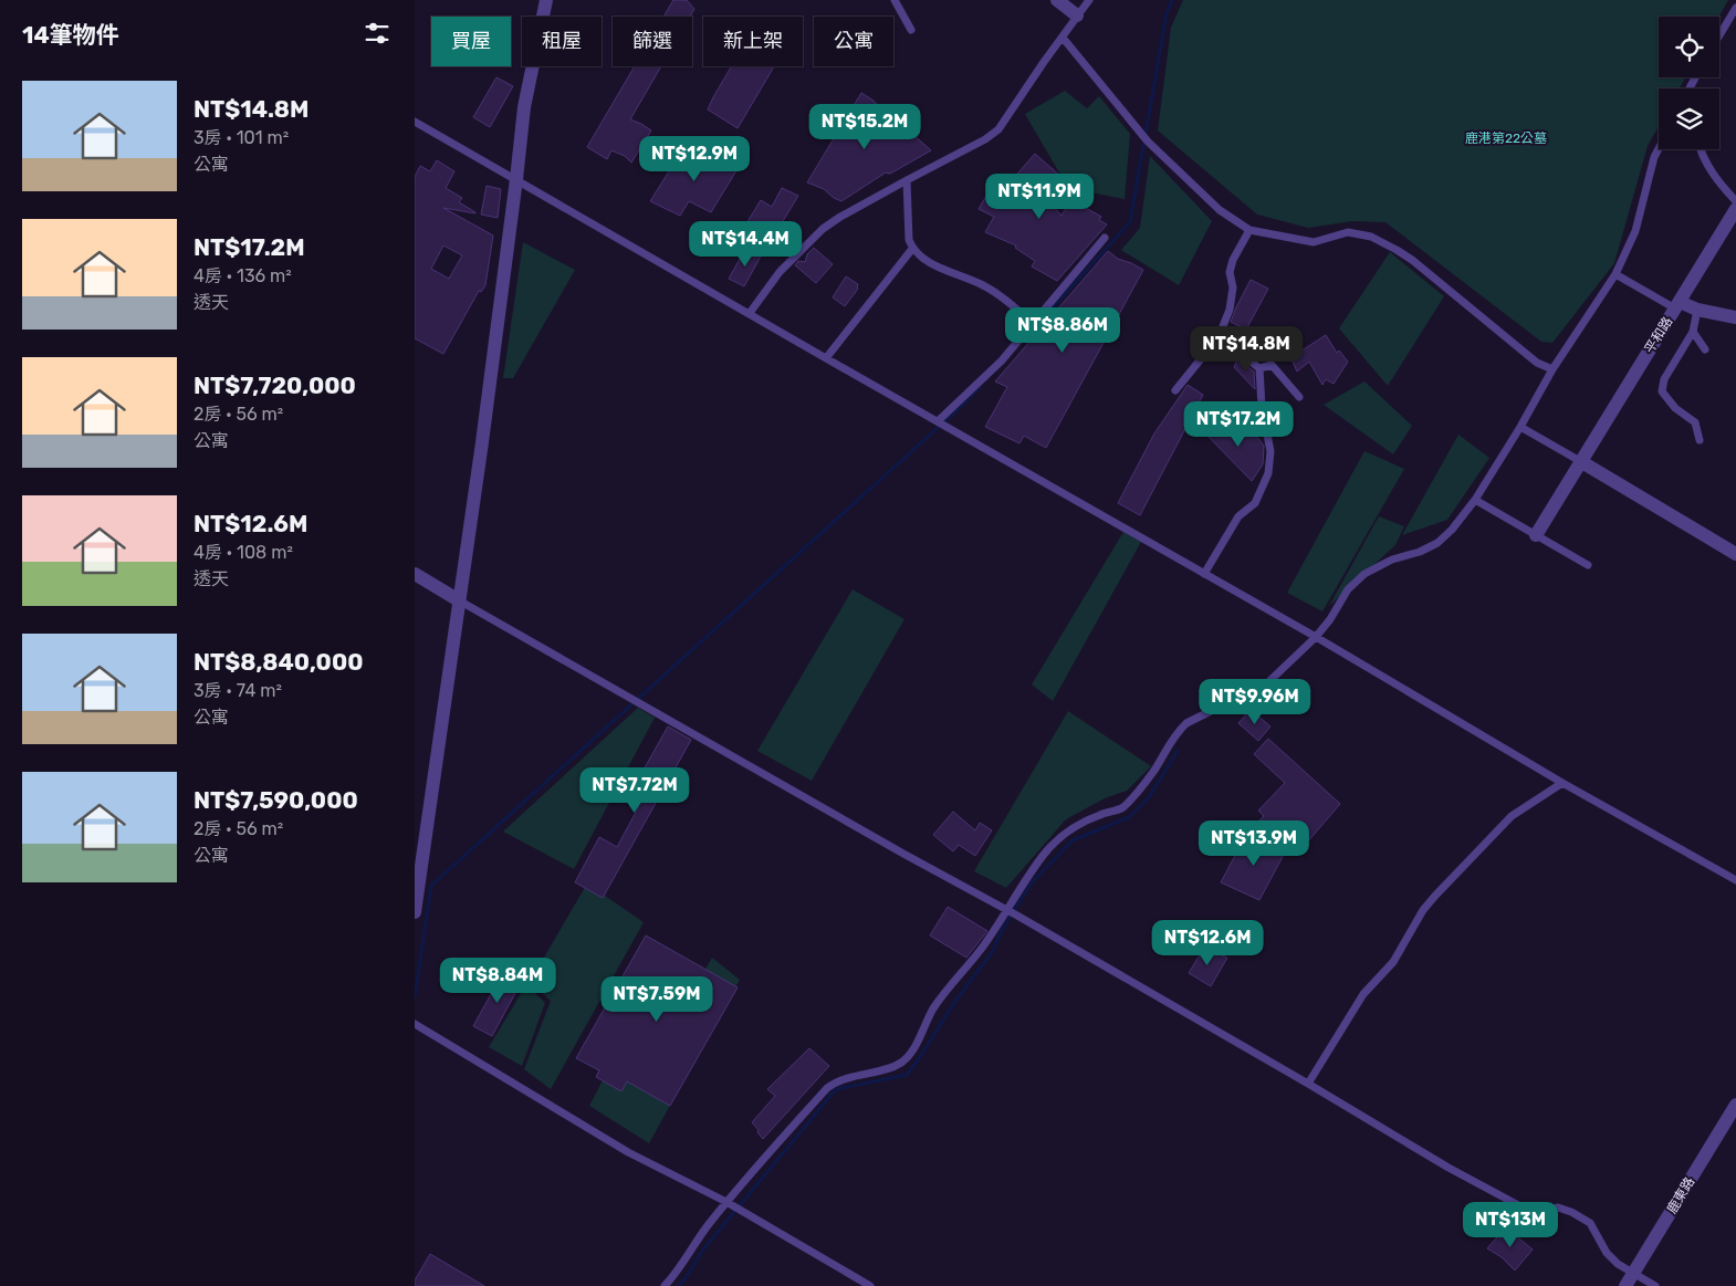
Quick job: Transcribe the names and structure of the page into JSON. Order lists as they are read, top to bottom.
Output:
{
  "streets": {
    "street": ["平和路", "鹿東路"]
  },
  "parks": ["鹿港第22公墓"],
  "page": {
    "heading": "14筆物件",
    "chip": [
      "買屋",
      "租屋",
      "篩選",
      "新上架",
      "公寓"
    ],
    "list": [
      {
        "name": "NT$14.8M",
        "note": "3房 · 101 m² · 公寓"
      },
      {
        "name": "NT$17.2M",
        "note": "4房 · 136 m² · 透天"
      },
      {
        "name": "NT$7,720,000",
        "note": "2房 · 56 m² · 公寓"
      },
      {
        "name": "NT$12.6M",
        "note": "4房 · 108 m² · 透天"
      },
      {
        "name": "NT$8,840,000",
        "note": "3房 · 74 m² · 公寓"
      },
      {
        "name": "NT$7,590,000",
        "note": "2房 · 56 m² · 公寓"
      }
    ],
    "price": [
      "NT$15.2M",
      "NT$12.9M",
      "NT$11.9M",
      "NT$14.4M",
      "NT$8.86M",
      "NT$14.8M",
      "NT$17.2M",
      "NT$9.96M",
      "NT$7.72M",
      "NT$13.9M",
      "NT$12.6M",
      "NT$8.84M",
      "NT$7.59M",
      "NT$13M"
    ]
  }
}
